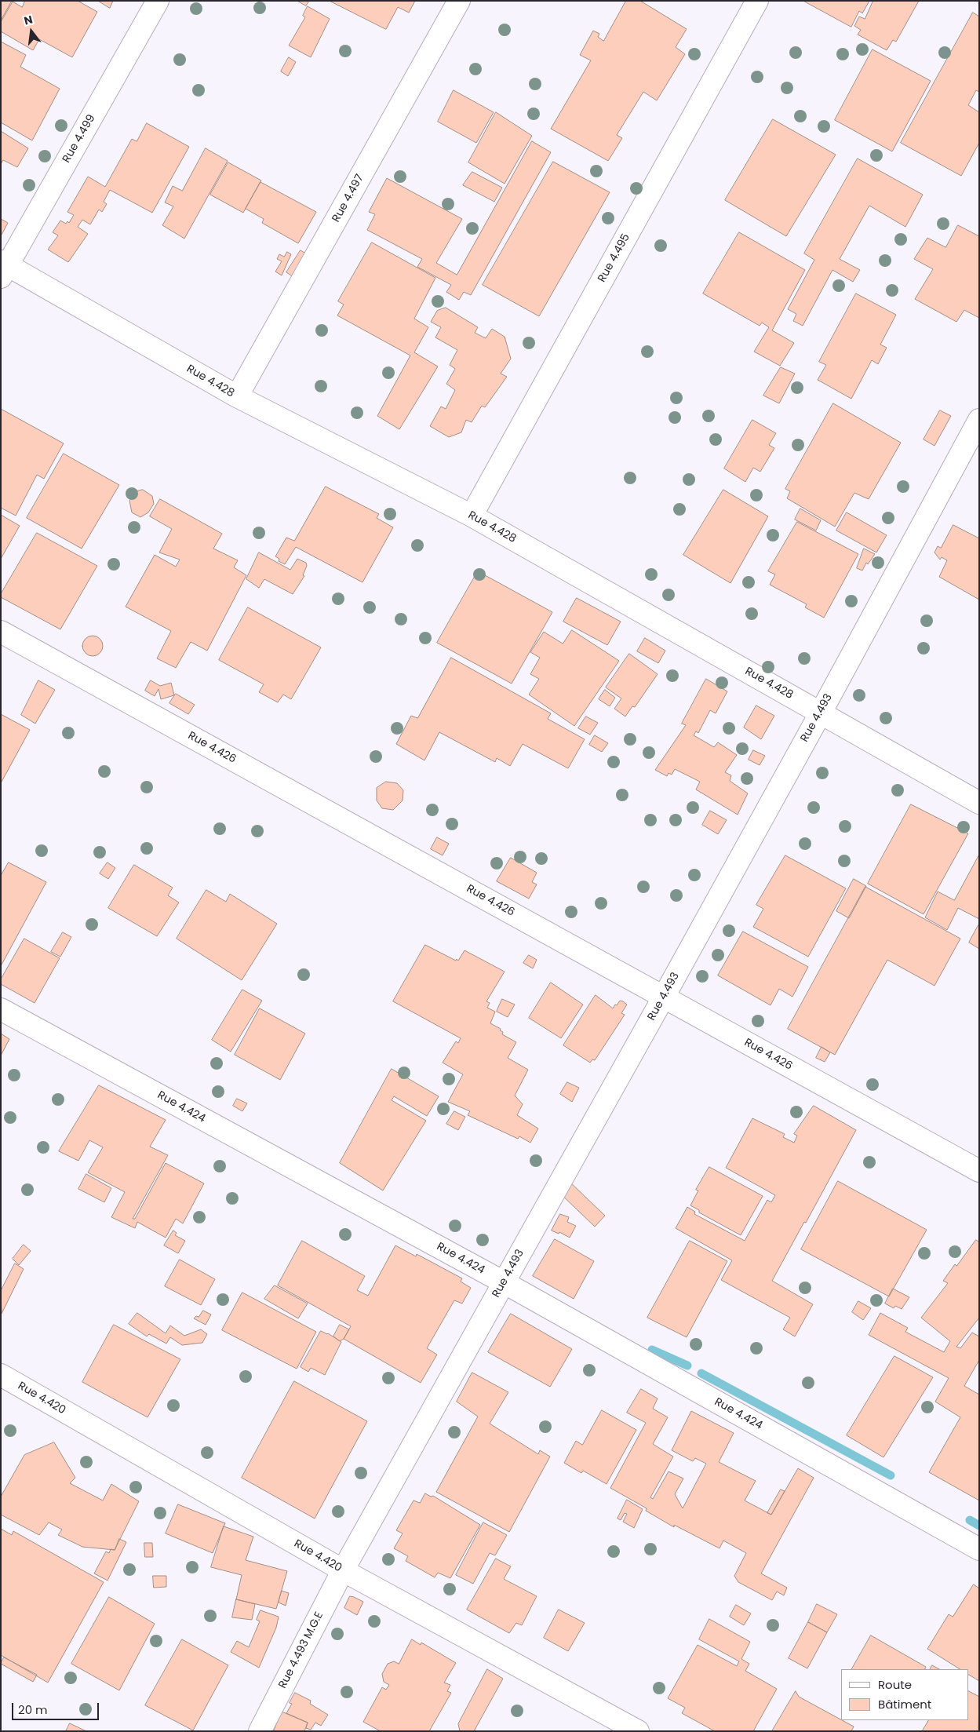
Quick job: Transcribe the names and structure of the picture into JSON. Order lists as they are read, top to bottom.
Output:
{
  "streets": {
    "street": [
      "Rue 4.499",
      "Rue 4.497",
      "Rue 4.495",
      "Rue 4.428",
      "Rue 4.493",
      "Rue 4.426",
      "Rue 4.424",
      "Rue 4.420",
      "Rue 4.493 M.G.E"
    ]
  },
  "crossings": [
    ["Rue 4.499", "Rue 4.428"],
    ["Rue 4.497", "Rue 4.428"],
    ["Rue 4.495", "Rue 4.428"],
    ["Rue 4.428", "Rue 4.493"],
    ["Rue 4.493", "Rue 4.426"],
    ["Rue 4.493", "Rue 4.424"],
    ["Rue 4.493", "Rue 4.420"],
    ["Rue 4.493", "Rue 4.493 M.G.E"],
    ["Rue 4.420", "Rue 4.493 M.G.E"]
  ],
  "legend": ["Route", "Bâtiment"],
  "scale_bar": "20 m",
  "north": "top"
}
